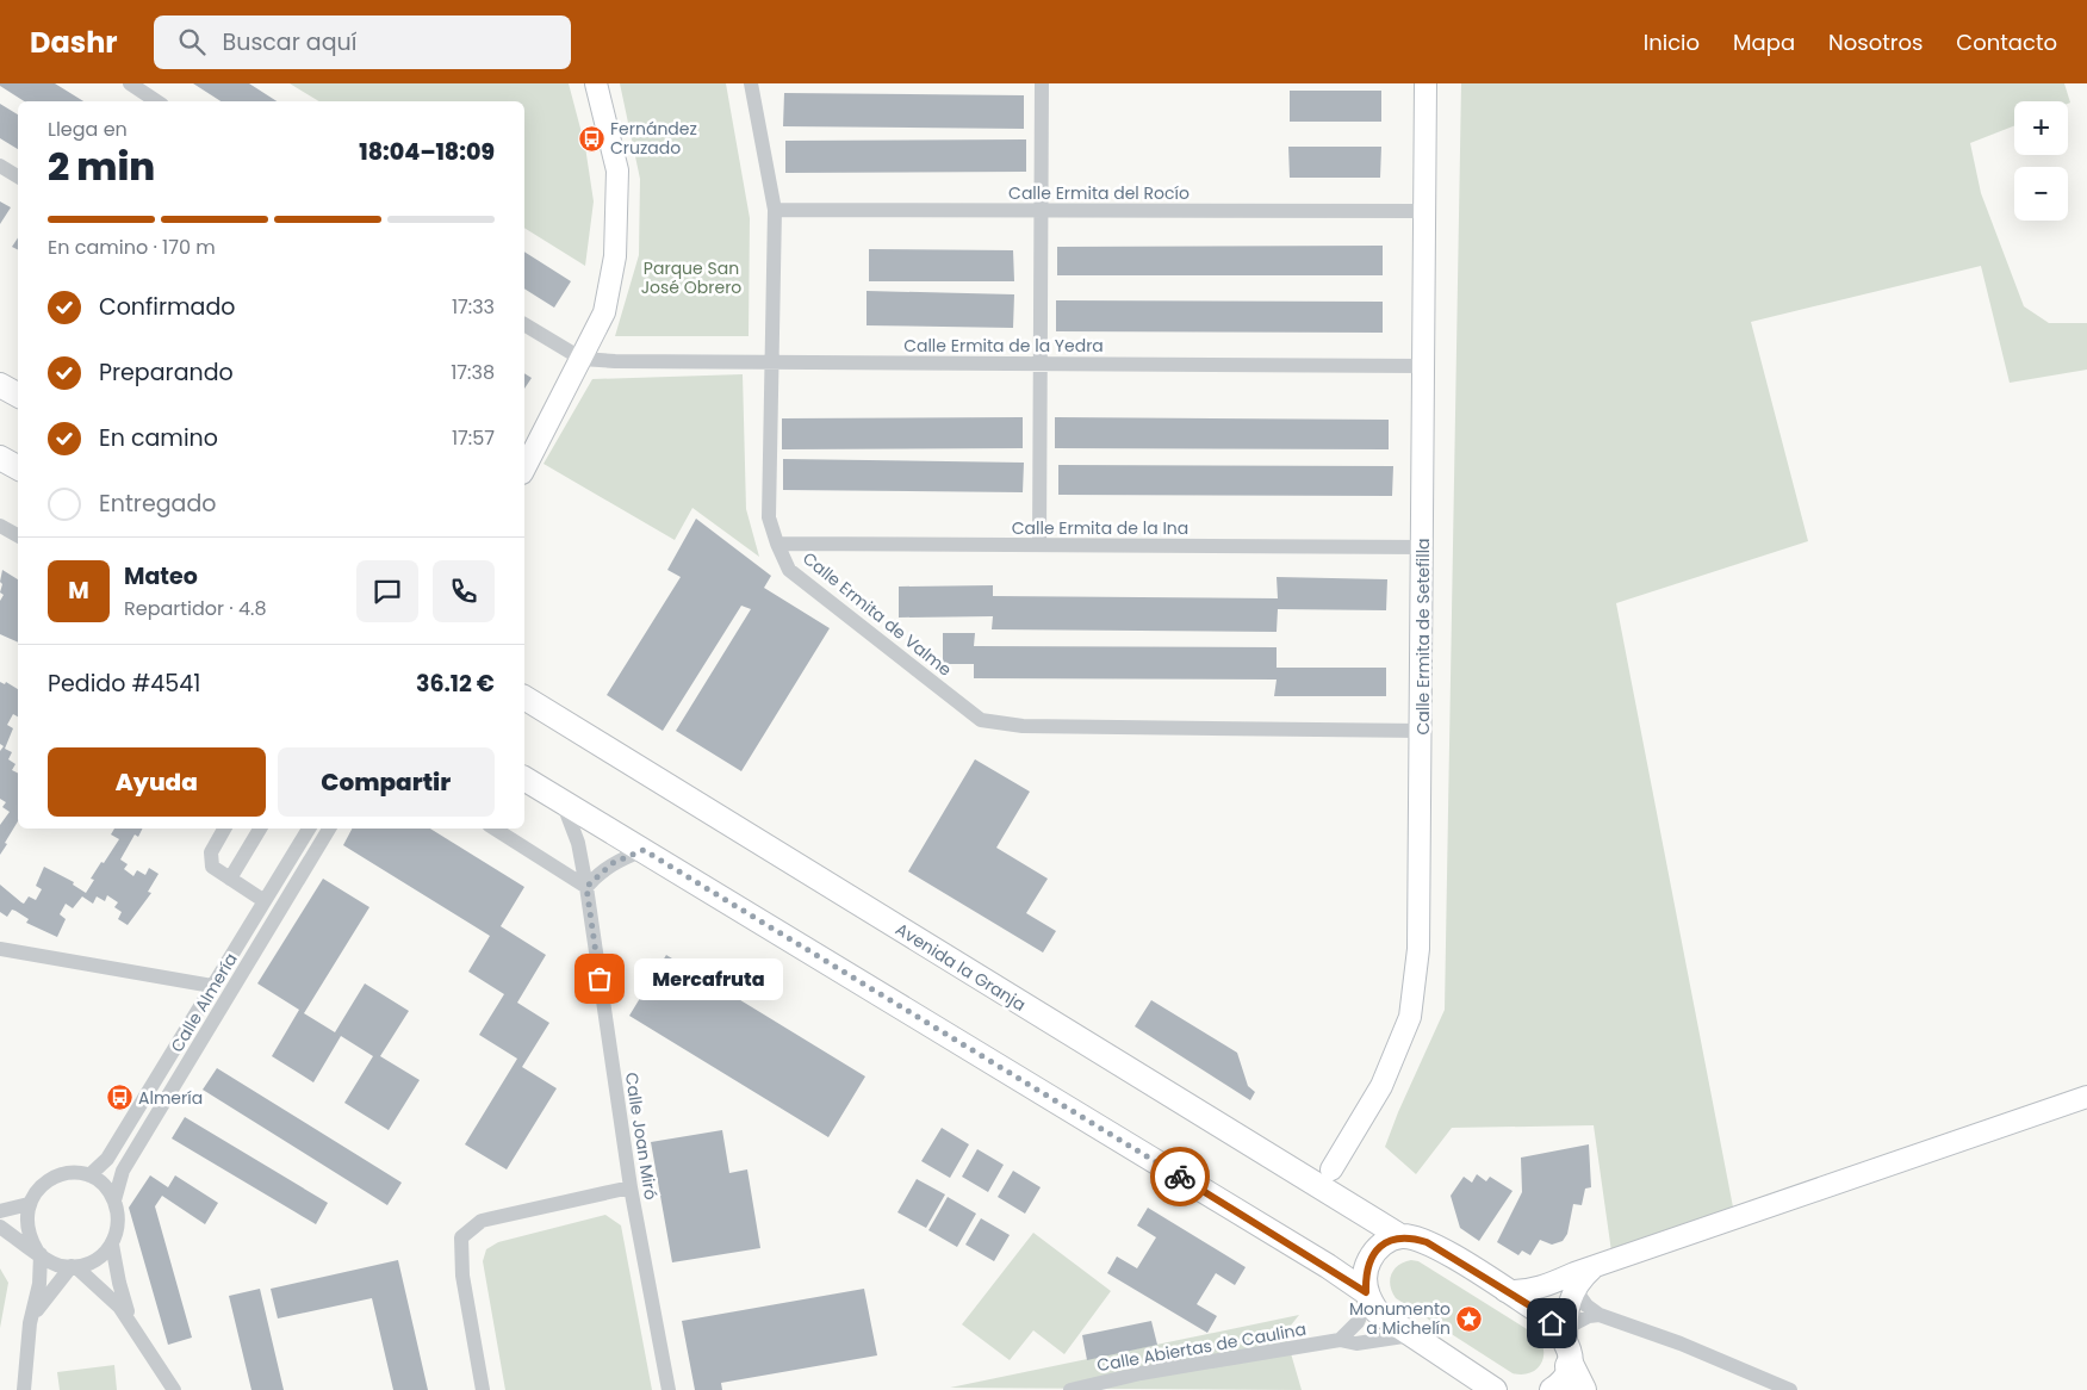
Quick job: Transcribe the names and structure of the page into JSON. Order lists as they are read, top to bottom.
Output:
{
  "streets": {
    "main road": ["Avenida la Granja"],
    "street": [
      "Calle Ermita del Rocío",
      "Calle Ermita de la Yedra",
      "Calle Ermita de la Ina",
      "Calle Ermita de Valme",
      "Calle Ermita de Setefilla",
      "Calle Almería",
      "Calle Joan Miró",
      "Calle Abiertas de Caulina"
    ]
  },
  "crossings": [
    ["Calle Ermita del Rocío", "Calle Ermita de Valme"],
    ["Calle Ermita del Rocío", "Calle Ermita de Setefilla"],
    ["Calle Ermita de la Yedra", "Calle Ermita de Valme"],
    ["Calle Ermita de la Yedra", "Calle Ermita de Setefilla"],
    ["Calle Ermita de la Ina", "Calle Ermita de Valme"],
    ["Calle Ermita de la Ina", "Calle Ermita de Setefilla"],
    ["Calle Ermita de Valme", "Calle Ermita de Setefilla"]
  ],
  "parks": ["Parque San José Obrero"],
  "places": {
    "bus stop": ["Fernández Cruzado", "Almería"],
    "other": ["Mercafruta"],
    "place": ["Monumento a Michelín"]
  },
  "page": {
    "header": "Dashr",
    "search": "Buscar aquí",
    "nav": [
      "Inicio",
      "Mapa",
      "Nosotros",
      "Contacto"
    ],
    "map_buttons": ["+", "−"],
    "heading": ["2 min", "Llega en", "18:04–18:09"],
    "panel": [
      "Mateo",
      "Repartidor · 4.8",
      "Pedido #4541",
      "36.12 €"
    ],
    "bar": "En camino · 170 m",
    "list": [
      ["Confirmado", "17:33"],
      ["Preparando", "17:38"],
      ["En camino", "17:57"],
      "Entregado"
    ],
    "round": "M",
    "buttons": ["Ayuda", "Compartir"],
    "bubble": "Mercafruta"
  }
}
